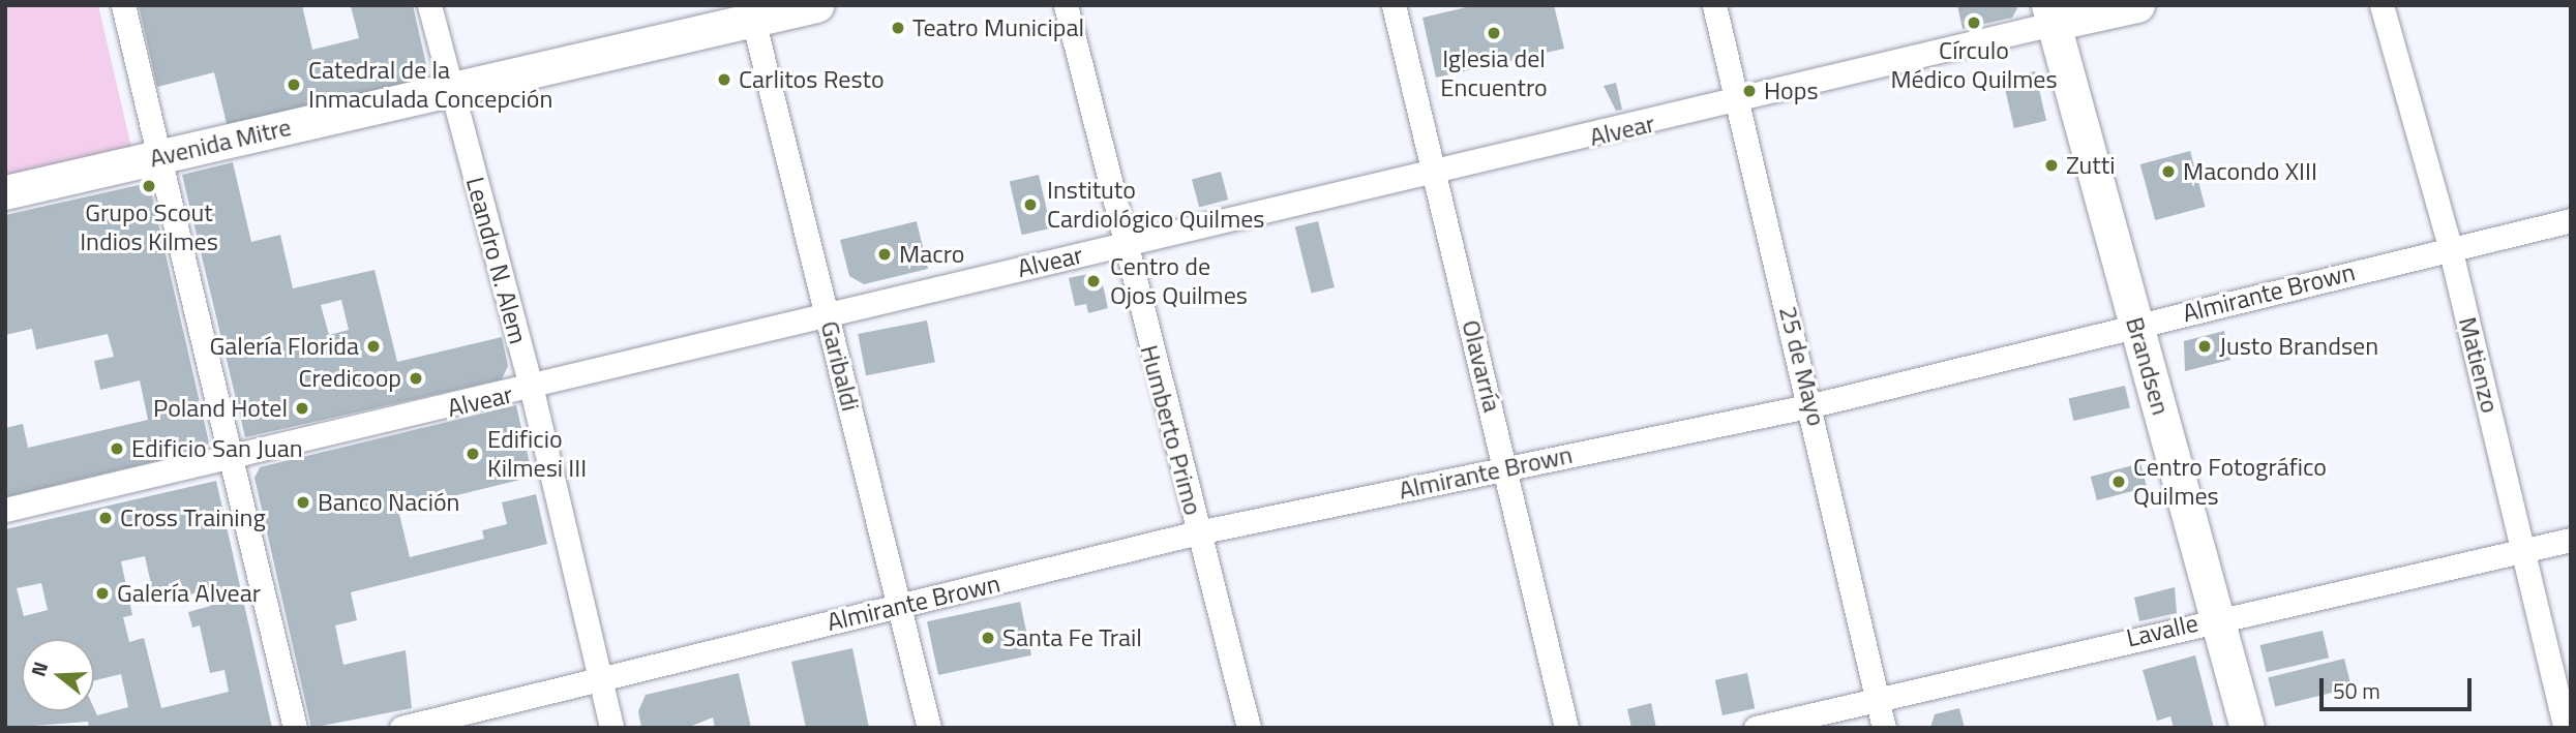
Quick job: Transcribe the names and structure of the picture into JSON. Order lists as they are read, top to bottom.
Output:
{
  "streets": {
    "main road": ["Alvear", "Avenida Mitre", "Brandsen"],
    "street": [
      "Leandro N. Alem",
      "Almirante Brown",
      "Matienzo",
      "Garibaldi",
      "Olavarría",
      "25 de Mayo",
      "Humberto Primo",
      "Lavalle"
    ]
  },
  "crossings": [
    ["Alvear", "Leandro N. Alem"],
    ["Alvear", "Garibaldi"],
    ["Alvear", "Olavarría"],
    ["Alvear", "25 de Mayo"],
    ["Alvear", "Brandsen"],
    ["Alvear", "Humberto Primo"],
    ["Avenida Mitre", "Leandro N. Alem"],
    ["Avenida Mitre", "Garibaldi"],
    ["Leandro N. Alem", "Almirante Brown"],
    ["Almirante Brown", "Matienzo"],
    ["Almirante Brown", "Garibaldi"],
    ["Almirante Brown", "Olavarría"],
    ["Almirante Brown", "25 de Mayo"],
    ["Almirante Brown", "Brandsen"],
    ["Almirante Brown", "Humberto Primo"],
    ["Matienzo", "Lavalle"],
    ["25 de Mayo", "Lavalle"],
    ["Brandsen", "Lavalle"]
  ],
  "places": [
    "Círculo Médico Quilmes",
    "Teatro Municipal",
    "Iglesia del Encuentro",
    "Carlitos Resto",
    "Catedral de la Inmaculada Concepción",
    "Hops",
    "Zutti",
    "Macondo XIII",
    "Grupo Scout Indios Kilmes",
    "Instituto Cardiológico Quilmes",
    "Macro",
    "Centro de Ojos Quilmes",
    "Galería Florida",
    "Justo Brandsen",
    "Credicoop",
    "Poland Hotel",
    "Edificio San Juan",
    "Edificio Kilmesi III",
    "Centro Fotográfico Quilmes",
    "Banco Nación",
    "Cross Training",
    "Galería Alvear",
    "Santa Fe Trail"
  ],
  "scale_bar": "50 m",
  "north": "left"
}
